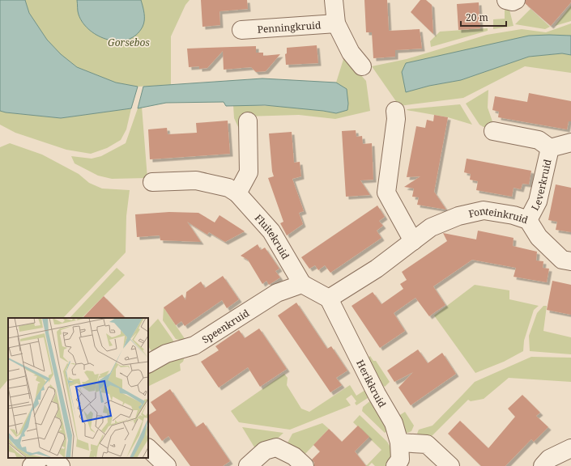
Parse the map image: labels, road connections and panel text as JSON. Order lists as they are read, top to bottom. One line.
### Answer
{"streets":{"street":["Penningkruid","Leverkruid","Fonteinkruid","Fluitekruid","Speenkruid","Herikkruid"]},"crossings":[["Leverkruid","Fonteinkruid"],["Fonteinkruid","Herikkruid"],["Fluitekruid","Speenkruid"]],"parks":["Gorsebos"],"scale_bar":"20 m"}
